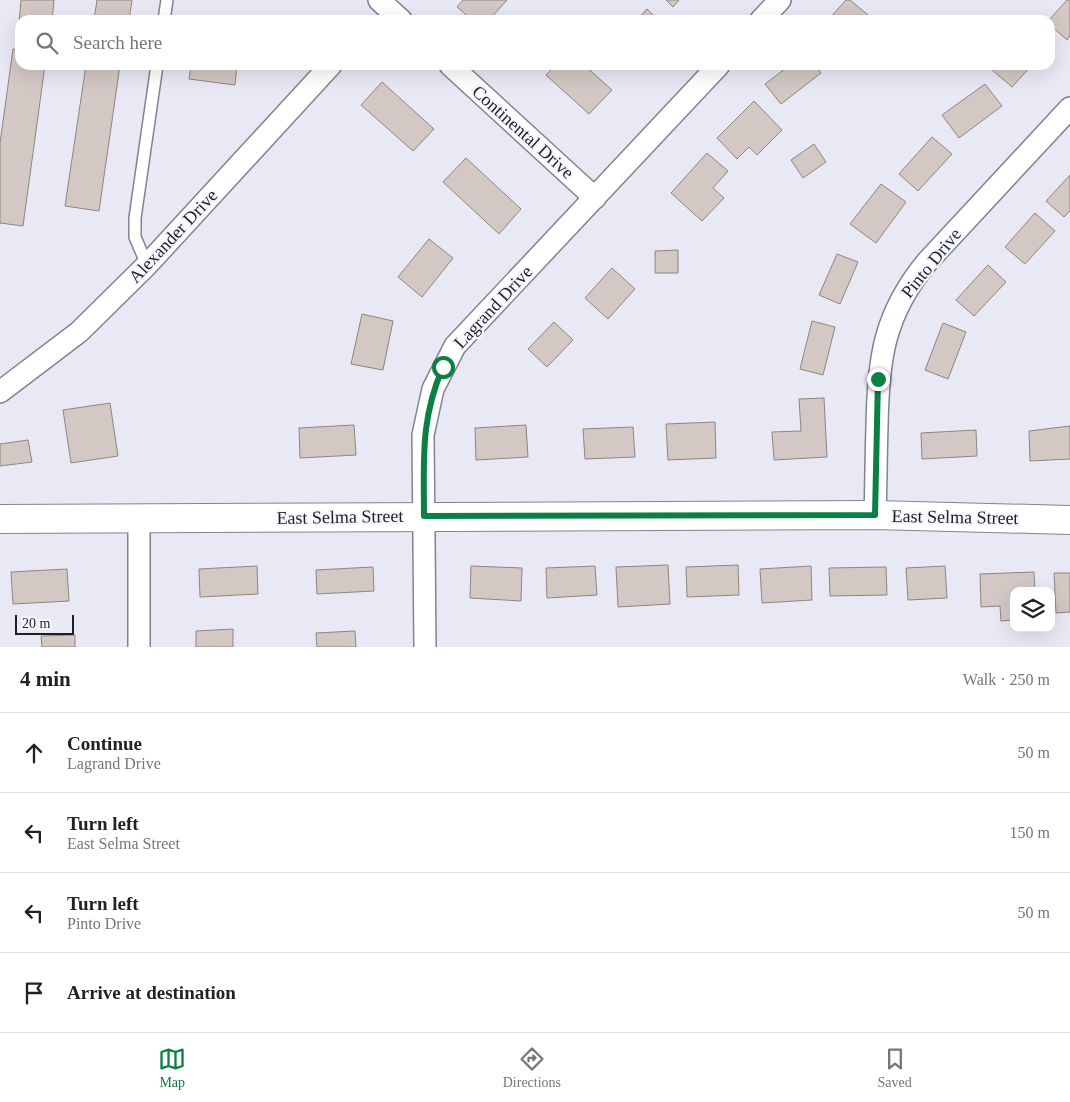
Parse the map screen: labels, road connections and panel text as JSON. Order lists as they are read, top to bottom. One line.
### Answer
{"streets":{"street":["Continental Drive","Alexander Drive","Pinto Drive","Lagrand Drive","East Selma Street"]},"crossings":[["Continental Drive","Lagrand Drive"],["Pinto Drive","East Selma Street"],["Lagrand Drive","East Selma Street"]],"scale_bar":"20 m","page":{"search":"Search here","scale":"20 m","heading":["4 min","Walk · 250 m"],"list":[["Continue","Lagrand Drive","50 m"],["Turn left","East Selma Street","150 m"],["Turn left","Pinto Drive","50 m"],"Arrive at destination"],"nav":["Map","Directions","Saved"]}}
